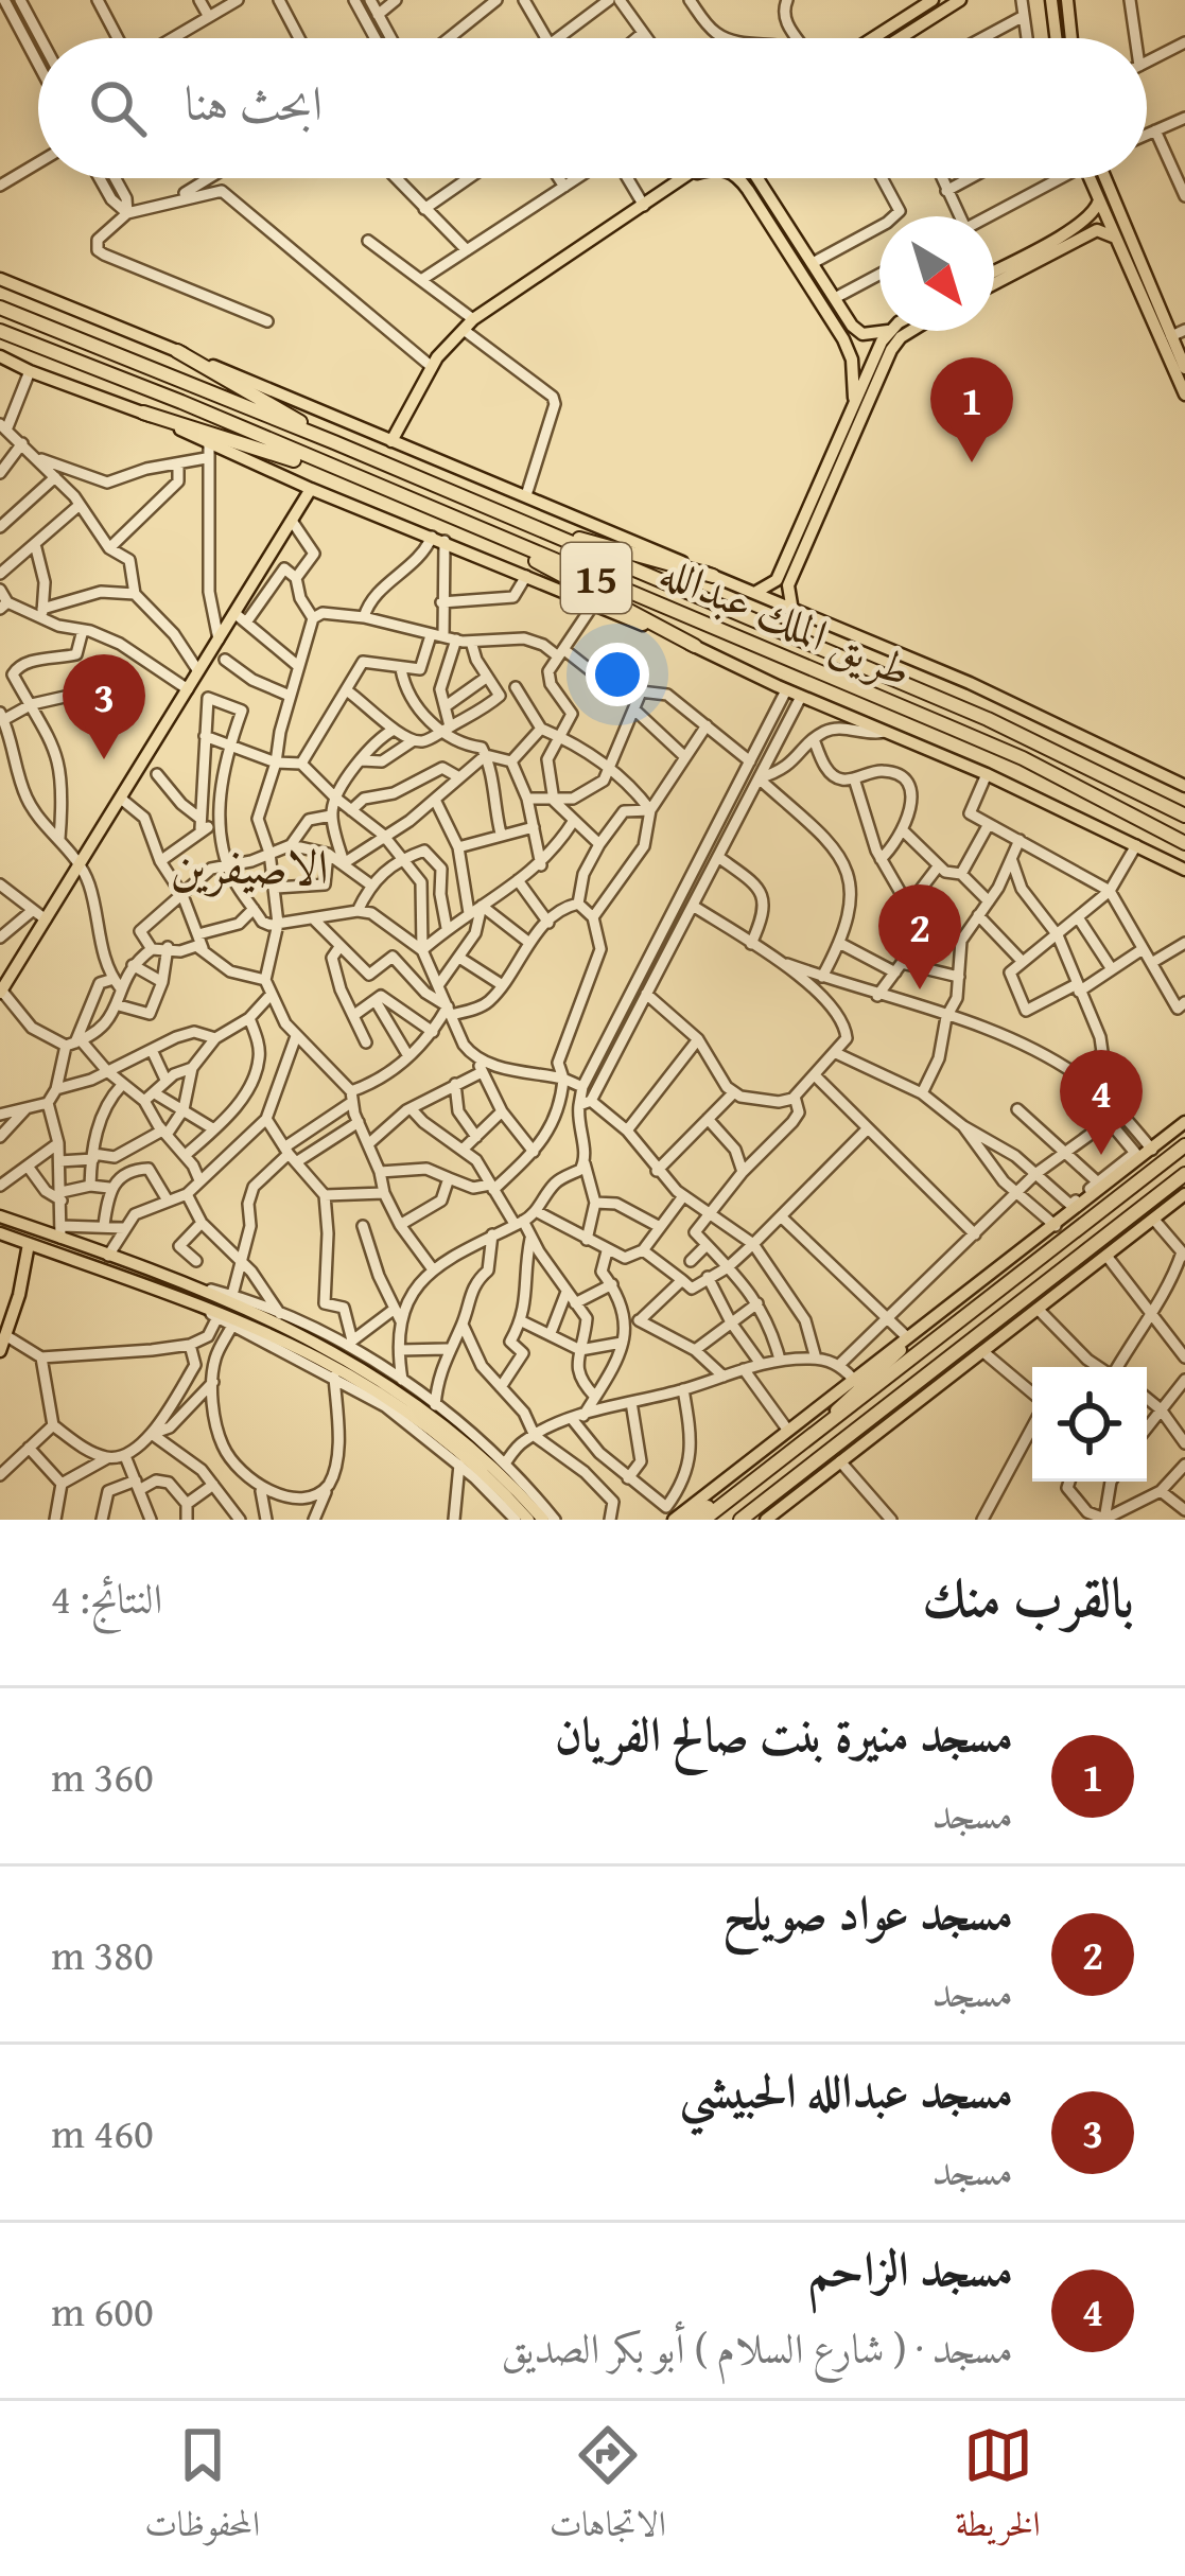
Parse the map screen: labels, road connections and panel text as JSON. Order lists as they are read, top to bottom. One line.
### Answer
{"streets":{"highway":["15","طريق الملك عبدالله"]},"districts":["الاصيفرين"],"north":"bottom right","page":{"search":"ابحث هنا","pins":["1","3","2","4"],"heading":["بالقرب منك","النتائج: 4"],"list":[{"mark":"1","name":"مسجد منيرة بنت صالح الفريان","note":"مسجد","value":"360 m"},{"mark":"2","name":"مسجد عواد صويلح","note":"مسجد","value":"380 m"},{"mark":"3","name":"مسجد عبدالله الحبيشي","note":"مسجد","value":"460 m"},{"mark":"4","name":"مسجد الزاحم","note":"مسجد · ( شارع السلام ) أبو بكر الصديق","value":"600 m"}],"nav":["الخريطة","الاتجاهات","المحفوظات"]}}
